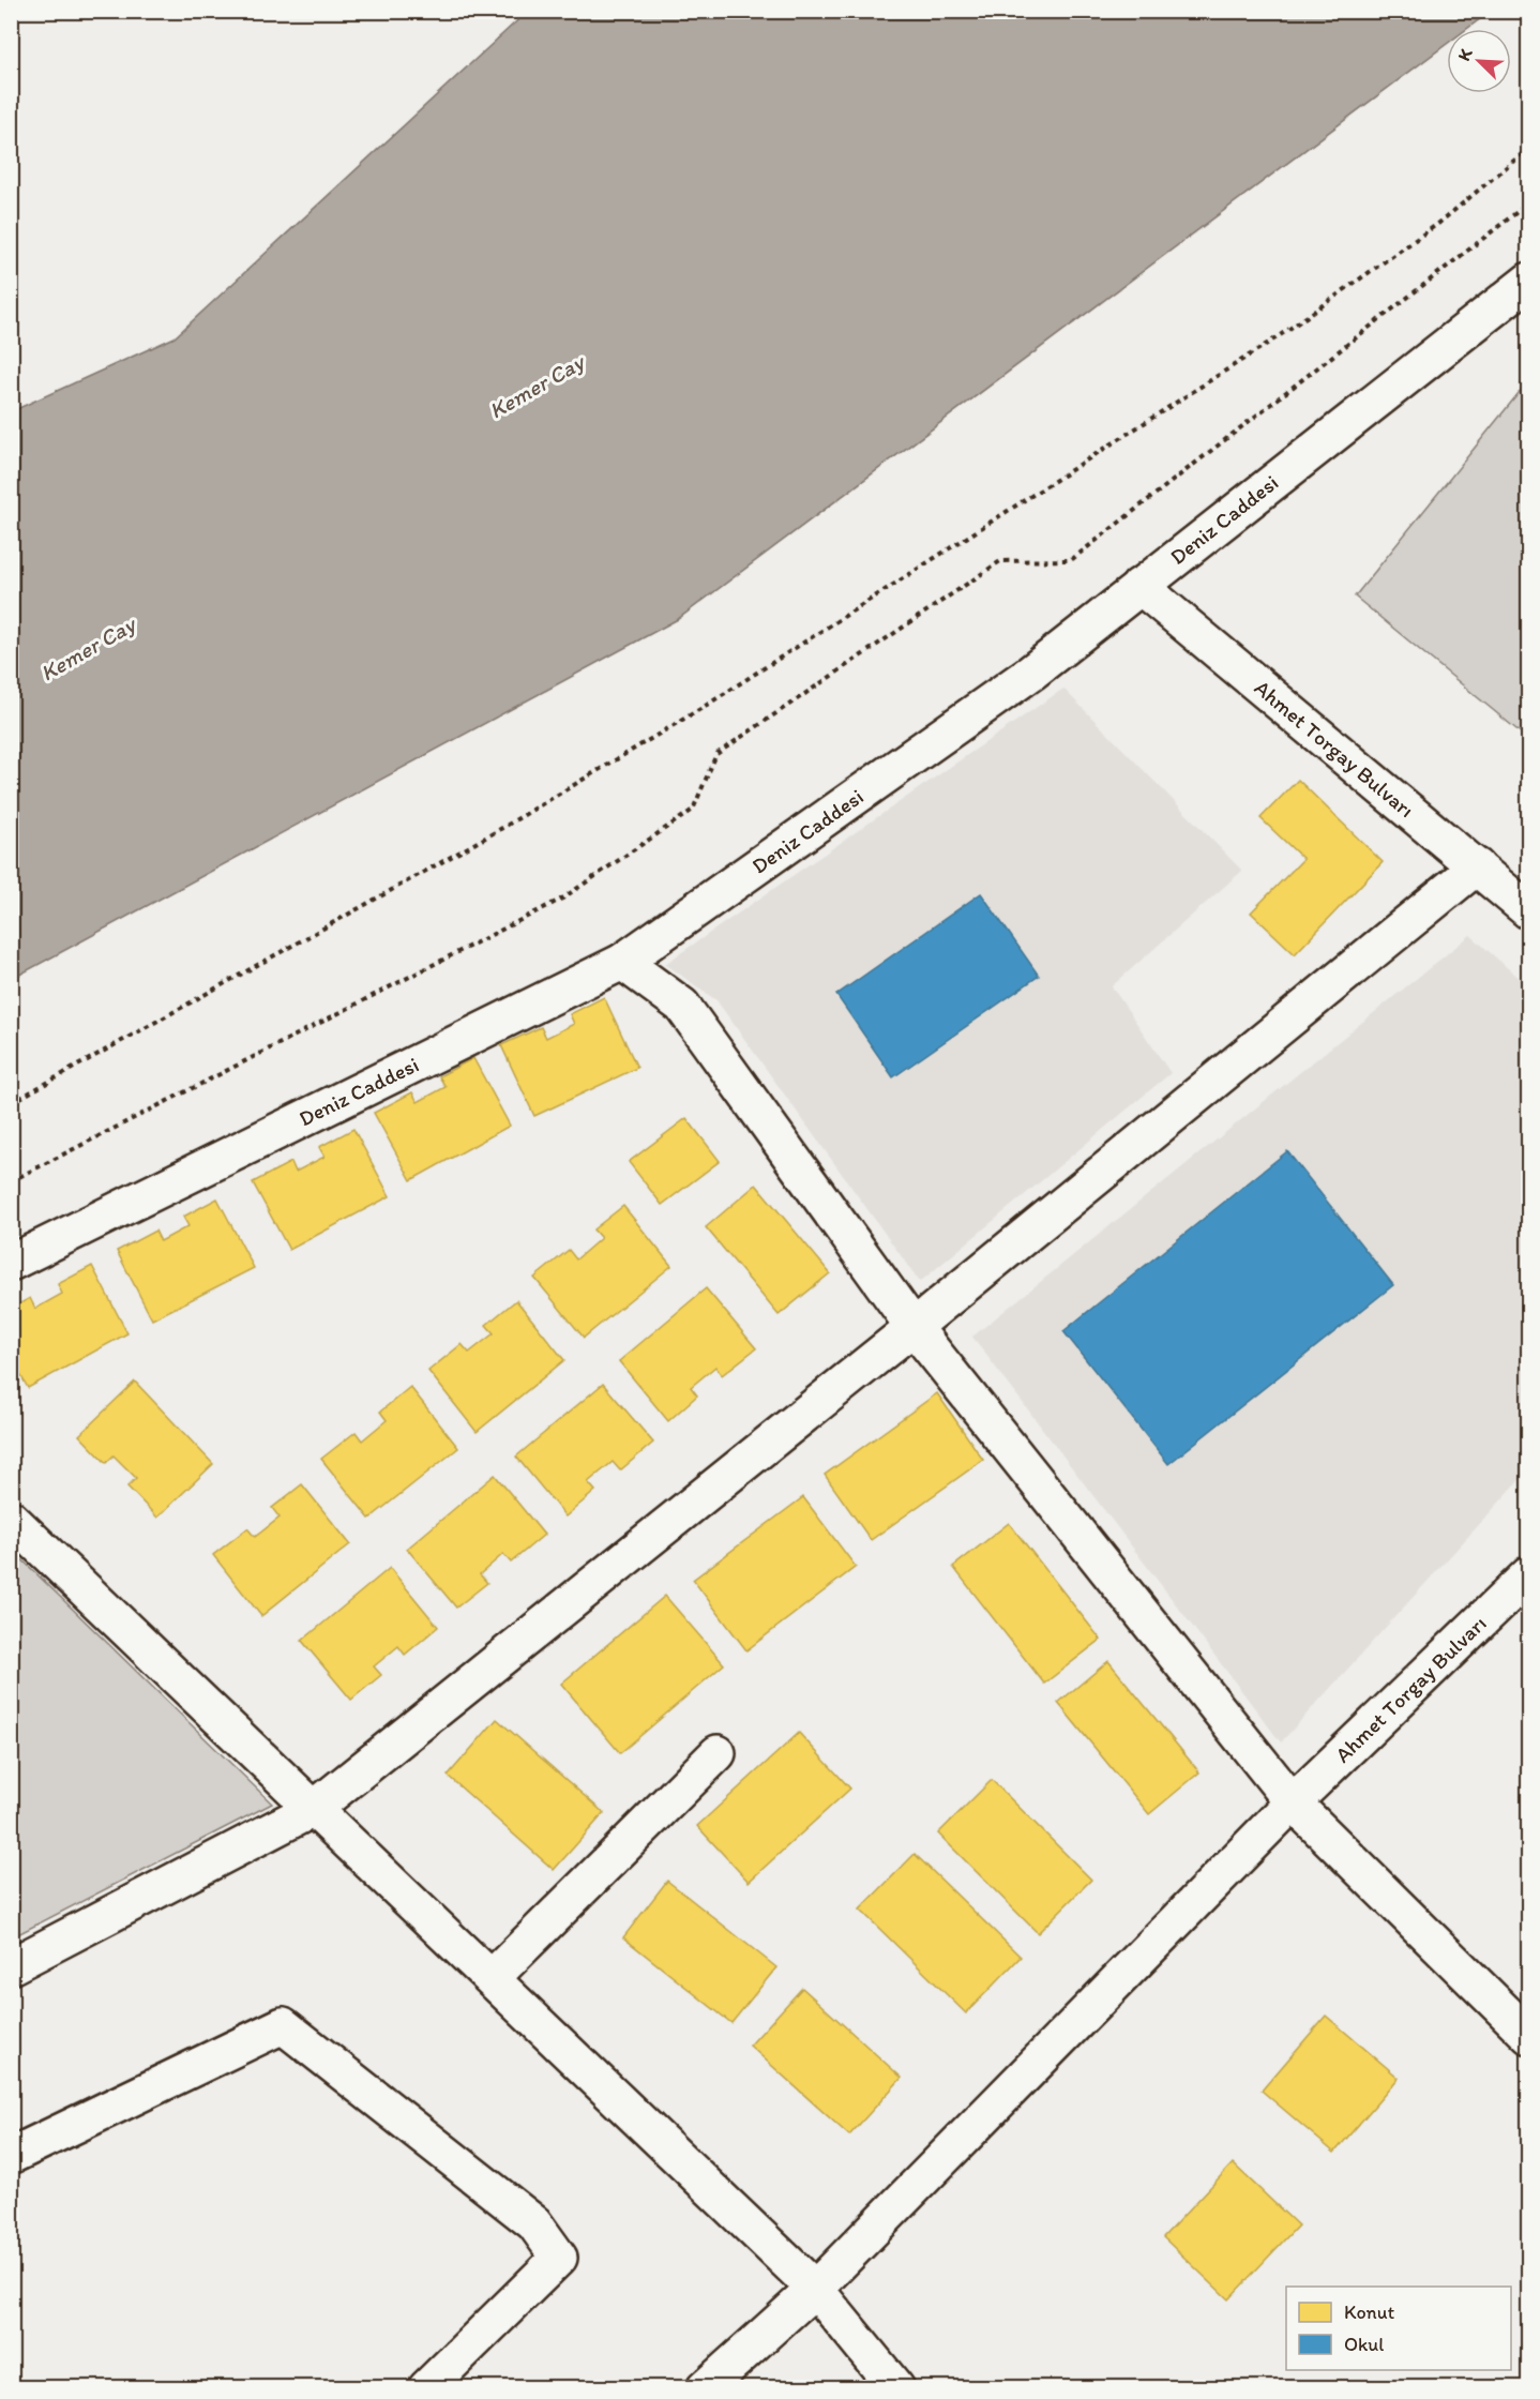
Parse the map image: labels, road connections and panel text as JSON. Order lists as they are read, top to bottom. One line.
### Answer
{"streets":{"street":["Deniz Caddesi","Ahmet Torgay Bulvarı"]},"crossings":[["Deniz Caddesi","Ahmet Torgay Bulvarı"]],"water":["Kemer Cay"],"legend":["Konut","Okul"],"north":"top left"}
